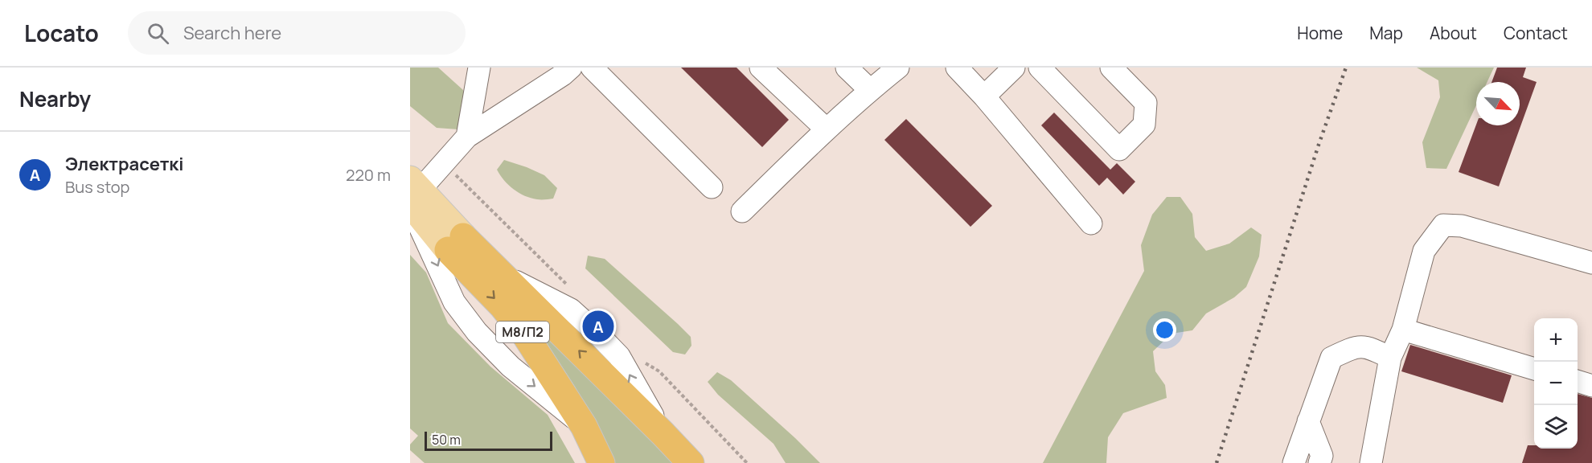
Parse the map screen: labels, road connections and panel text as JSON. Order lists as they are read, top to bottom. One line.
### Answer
{"streets":{"highway":["М8/П2"]},"scale_bar":"50 m","north":"bottom right","page":{"header":"Locato","search":"Search here","nav":["Home","Map","About","Contact"],"heading":"Nearby","list":[{"mark":"A","name":"Электрасеткі","note":"Bus stop","value":"220 m"}],"pins":"A","map_buttons":["+","−"],"scale":"50 m"}}
